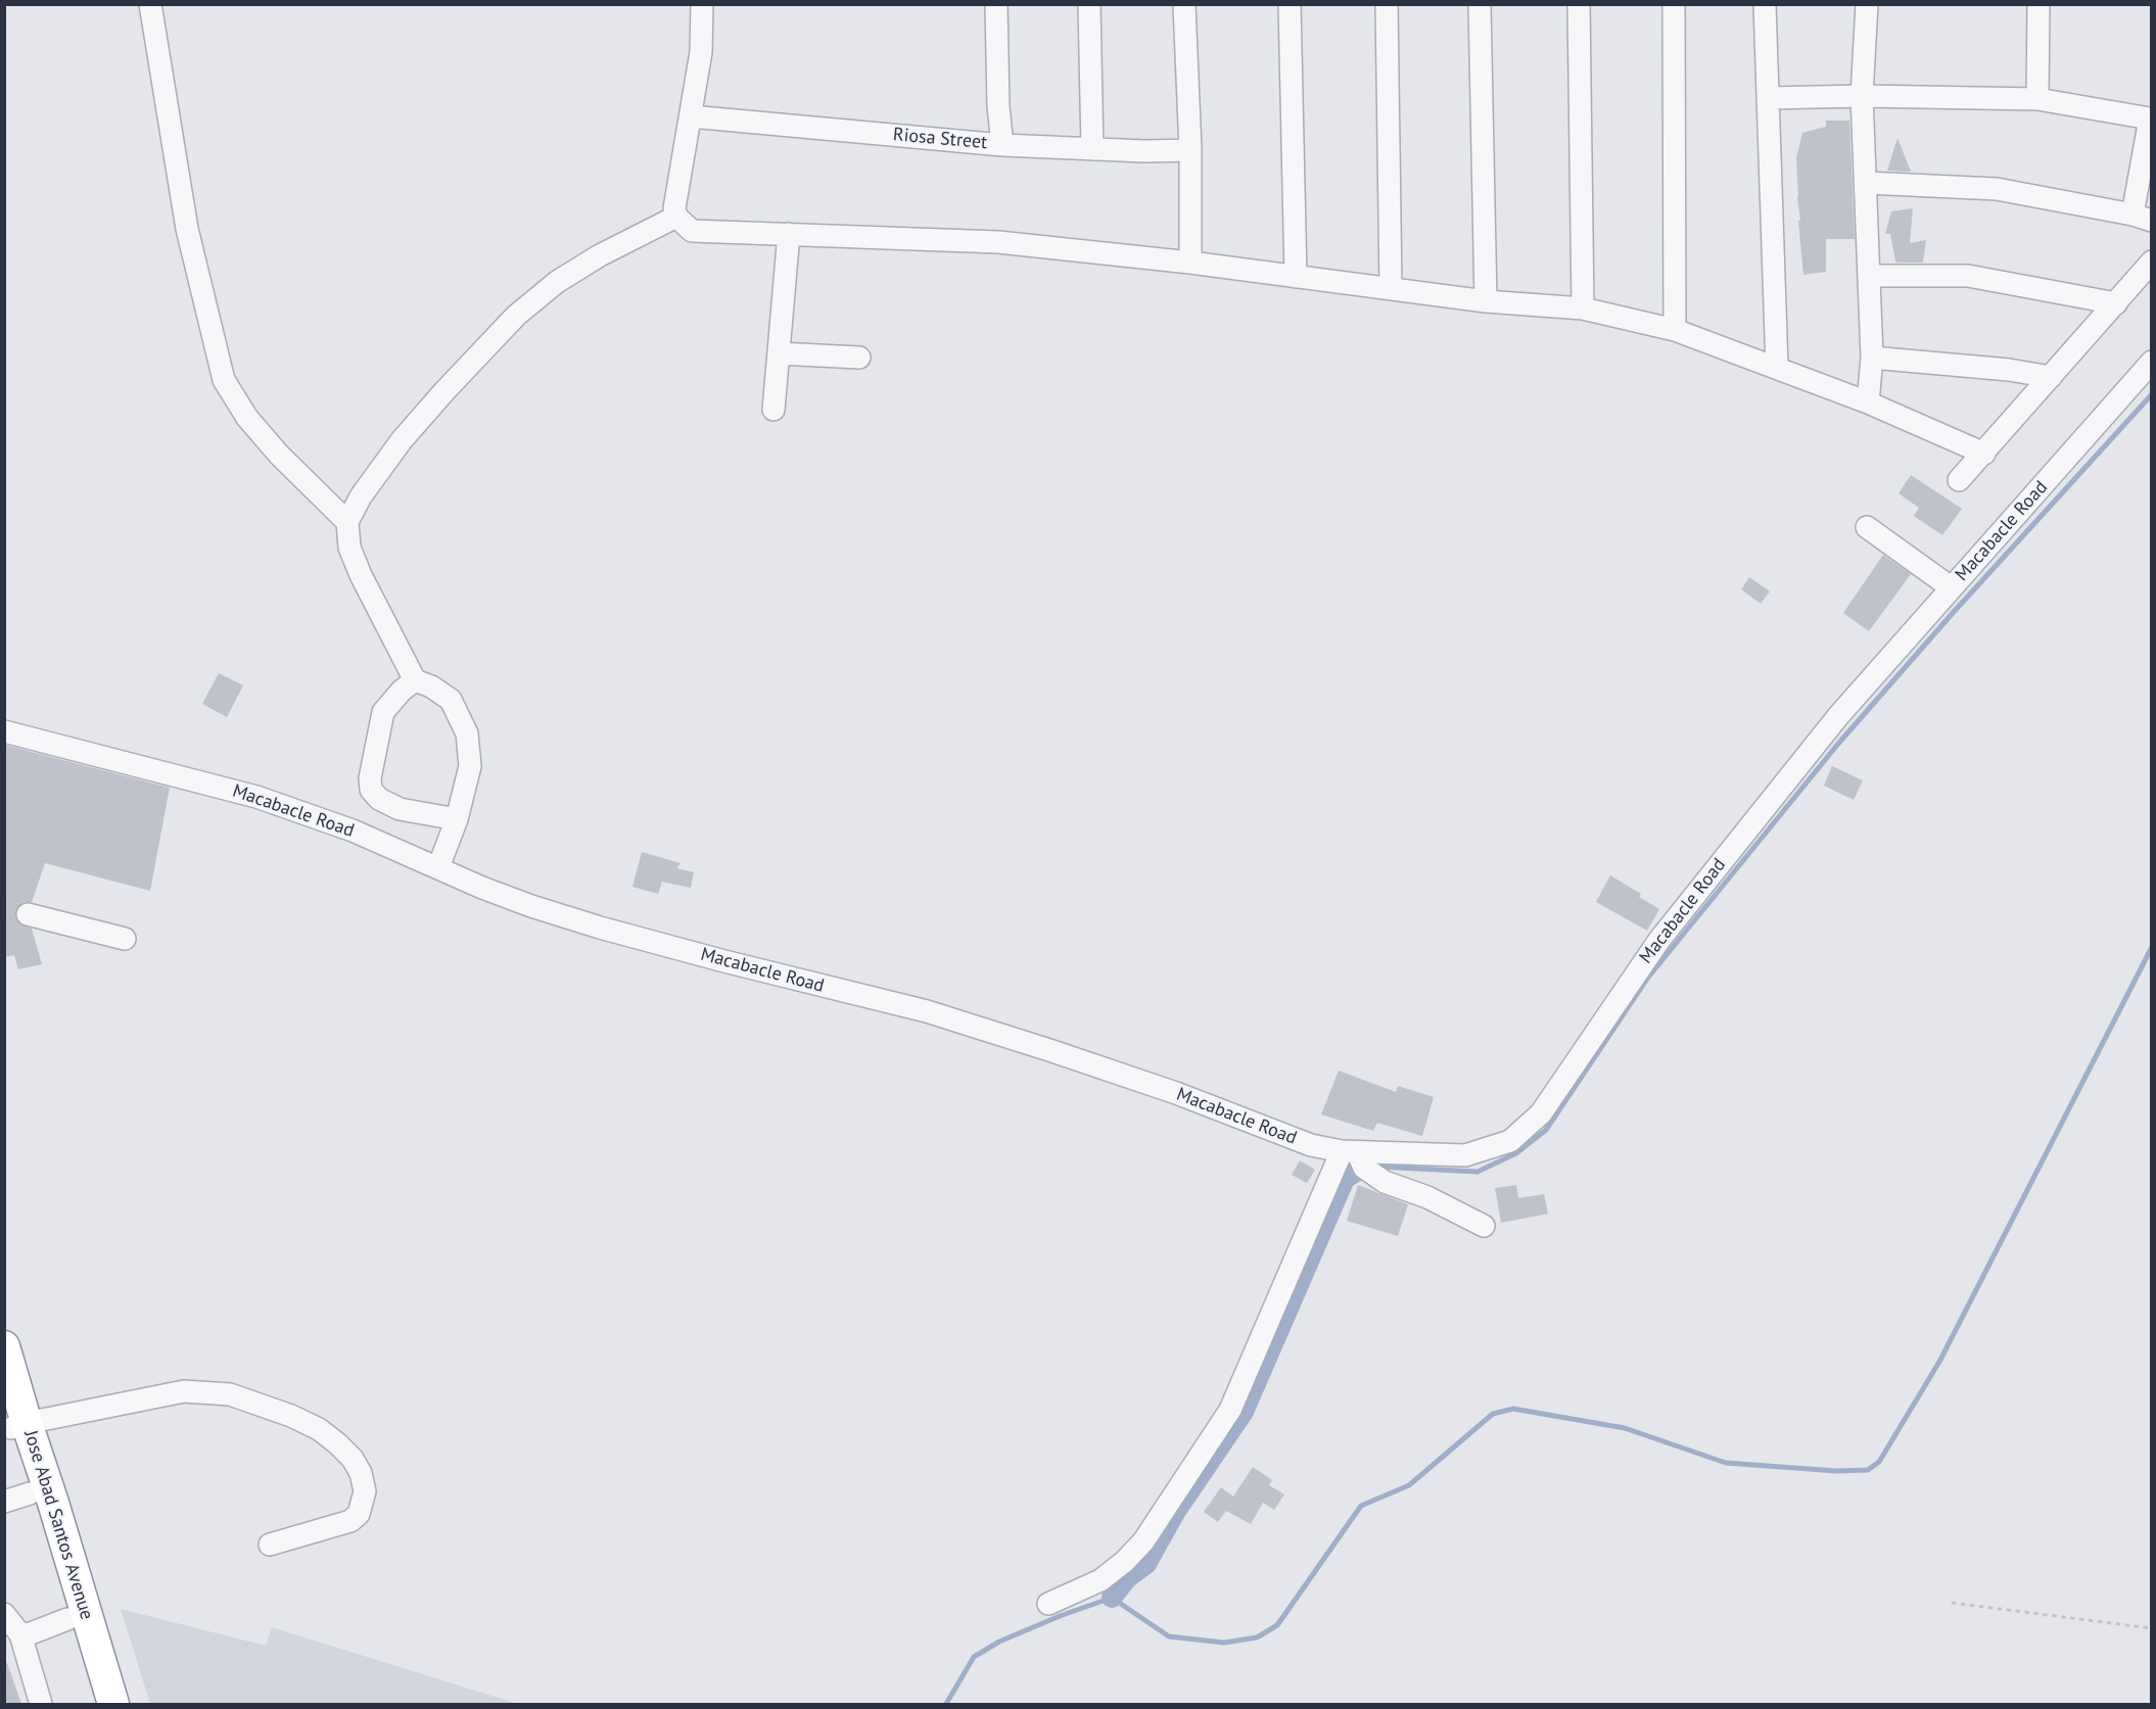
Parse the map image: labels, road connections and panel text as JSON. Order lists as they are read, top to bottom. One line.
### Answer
{"streets":{"highway":["Jose Abad Santos Avenue"],"street":["Riosa Street","Macabacle Road"]}}
